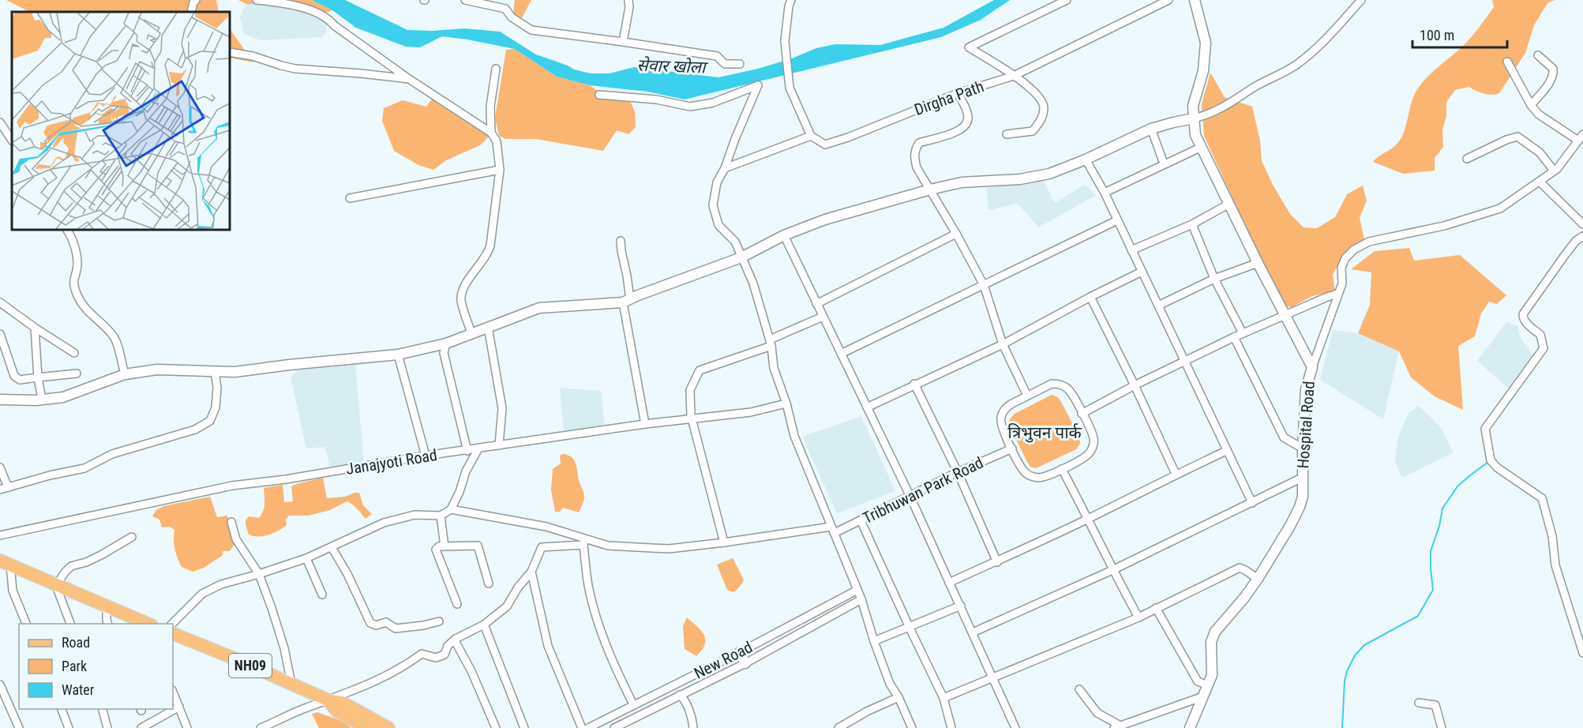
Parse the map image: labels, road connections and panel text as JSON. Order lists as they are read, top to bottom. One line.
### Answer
{"streets":{"main road":["NH09"],"street":["Dirgha Path","Hospital Road","Janajyoti Road","Tribhuwan Park Road","New Road"]},"districts":["त्रिभुवन पार्क"],"water":["सेवार खोला"],"legend":["Road","Park","Water"],"scale_bar":"100 m"}
